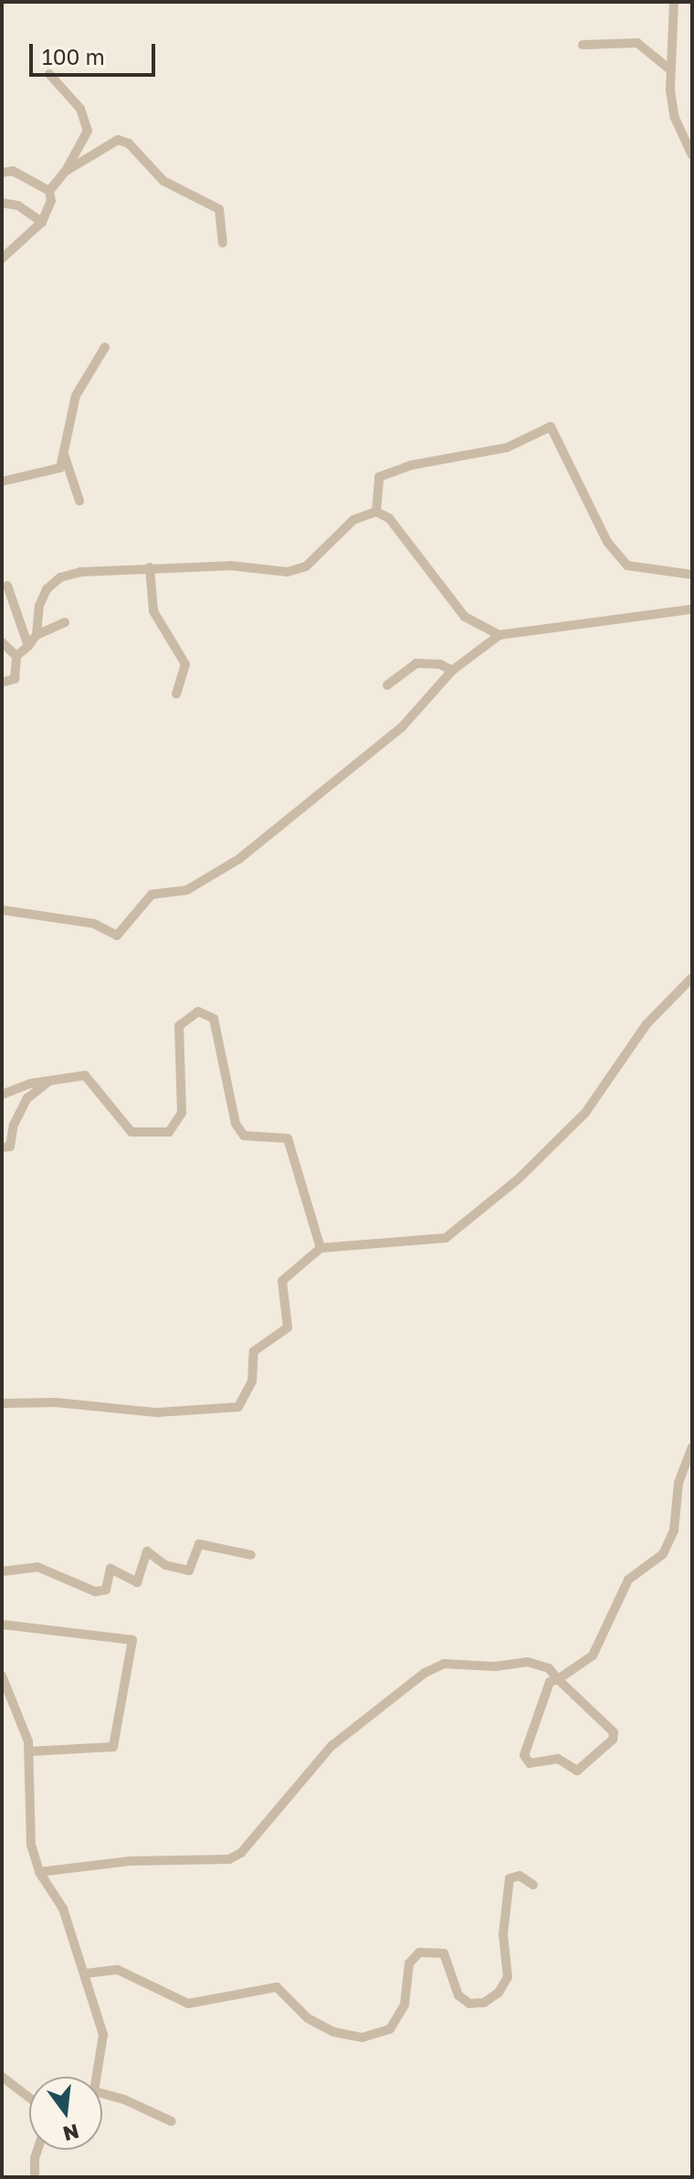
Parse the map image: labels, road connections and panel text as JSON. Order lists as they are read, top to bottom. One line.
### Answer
{"scale_bar":"100 m","north":"bottom"}
